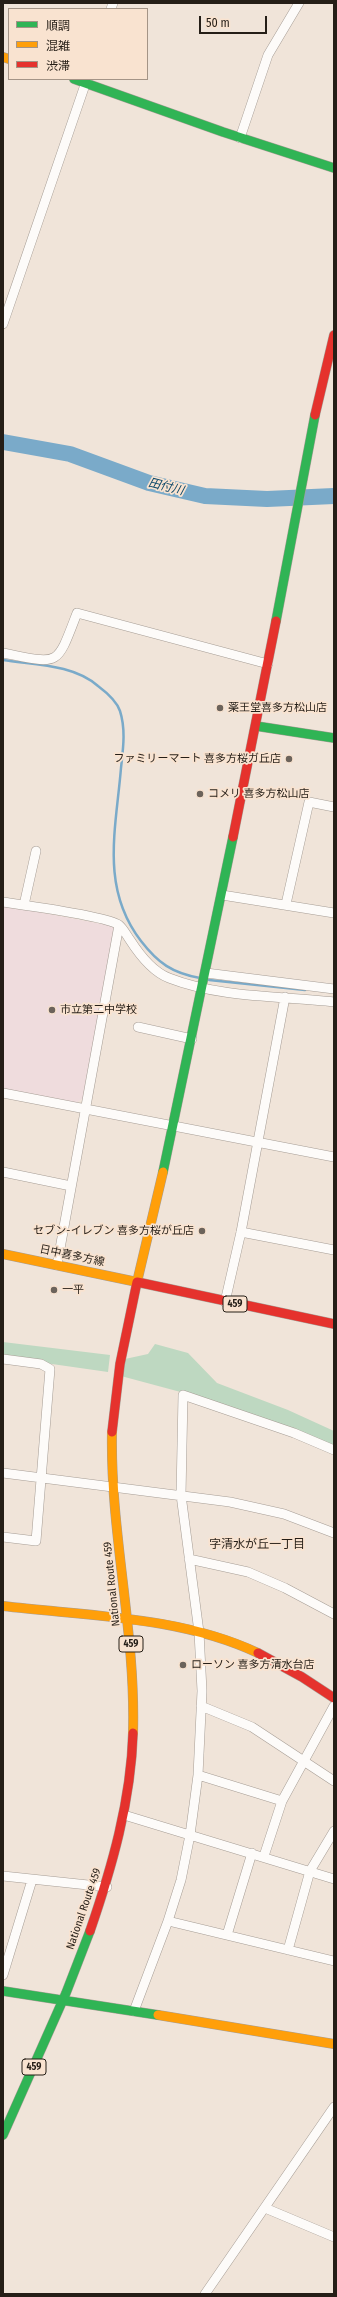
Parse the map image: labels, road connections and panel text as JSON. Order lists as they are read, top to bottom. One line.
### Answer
{"streets":{"main road":["日中喜多方線","459","National Route 459"]},"crossings":[["日中喜多方線","459"],["日中喜多方線","National Route 459"],["459","National Route 459"]],"districts":["字清水が丘一丁目"],"water":["田付川"],"places":["薬王堂喜多方松山店","ファミリーマート 喜多方桜ガ丘店","コメリ 喜多方松山店","市立第二中学校","セブン-イレブン 喜多方桜が丘店","一平","ローソン 喜多方清水台店"],"legend":["順調","混雑","渋滞"],"scale_bar":"50 m"}
